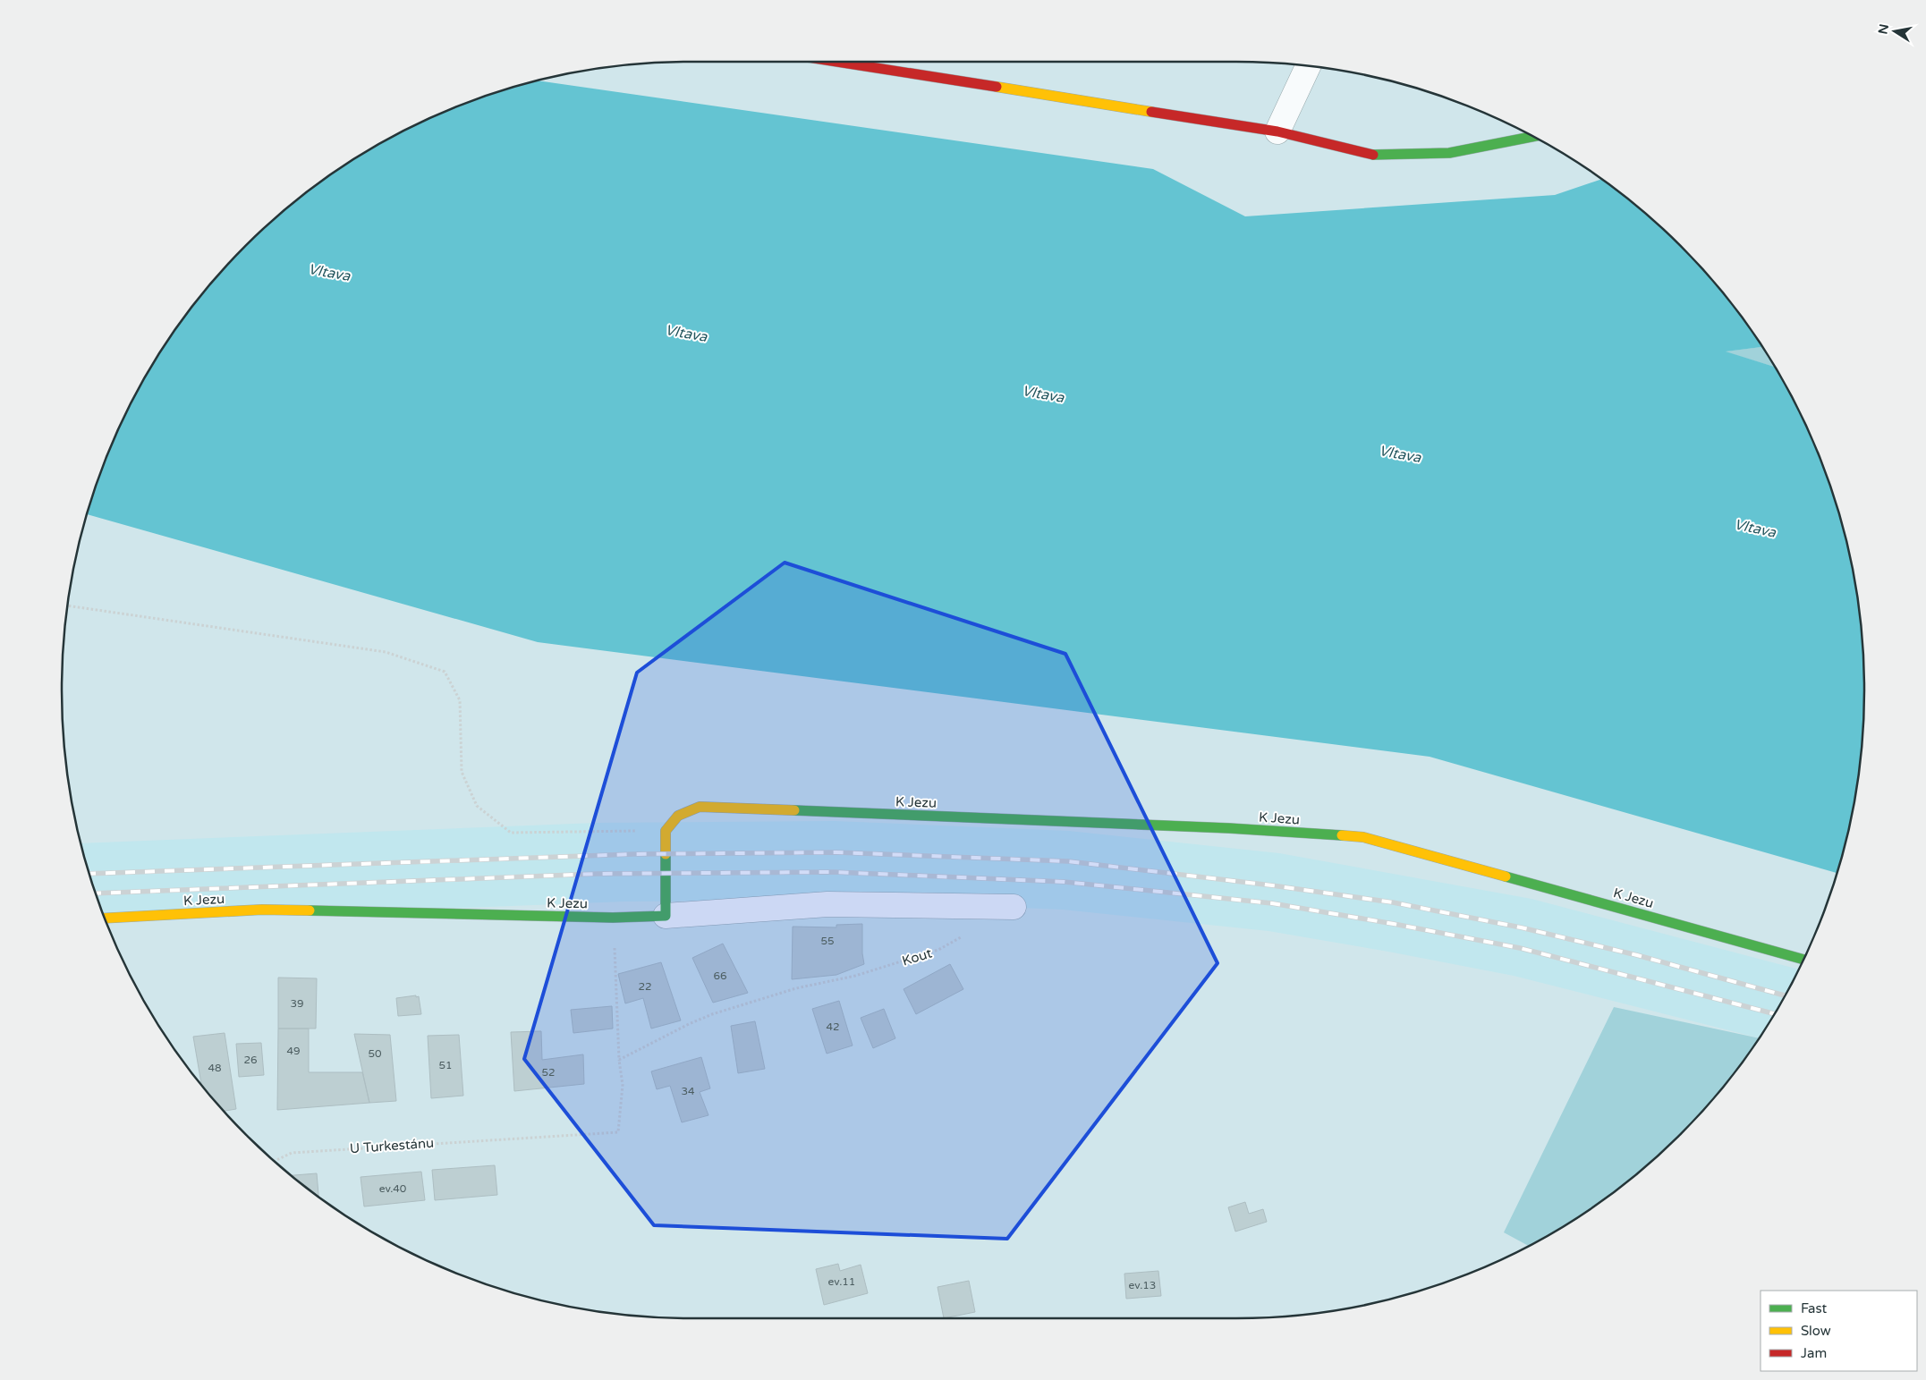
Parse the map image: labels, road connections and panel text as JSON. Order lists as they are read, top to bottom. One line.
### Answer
{"streets":{"street":["K Jezu"],"path":["Kout","U Turkestánu"]},"crossings":[["Kout","U Turkestánu"]],"water":["Vltava"],"house_numbers":["55","66","22","39","42","49","50","26","51","48","52","34","ev.40","ev.11","ev.13"],"legend":["Fast","Slow","Jam"],"north":"left"}
